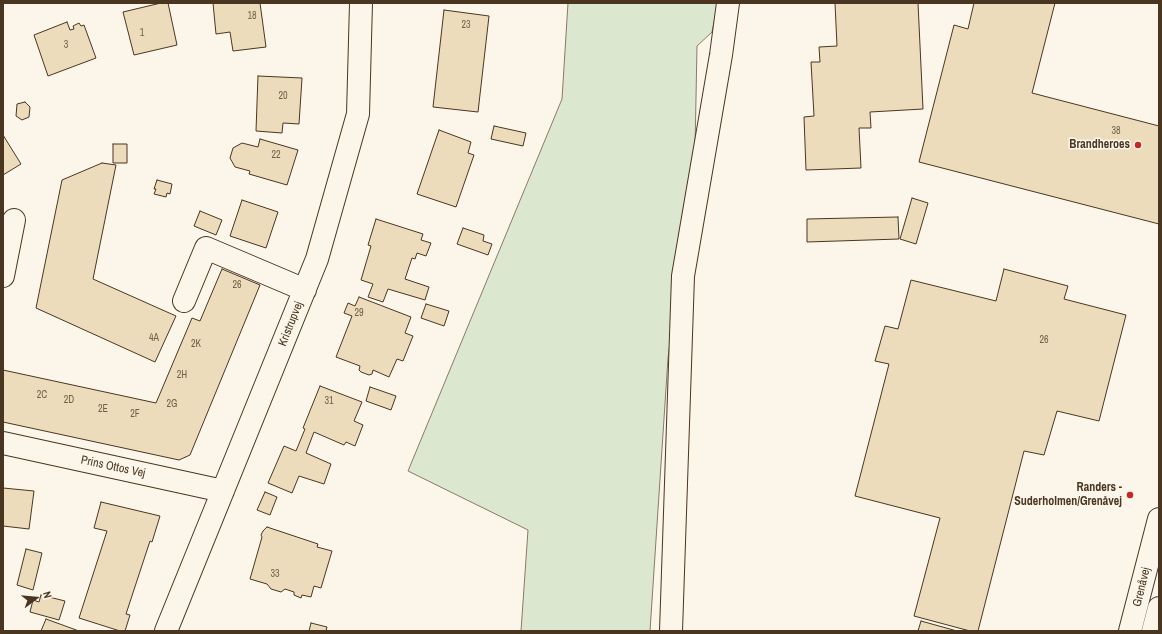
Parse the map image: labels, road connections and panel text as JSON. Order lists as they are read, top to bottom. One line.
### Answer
{"streets":{"street":["Kristrupvej","Prins Ottos Vej","Grenåvej"]},"crossings":[["Kristrupvej","Prins Ottos Vej"]],"places":["Brandheroes","Randers - Suderholmen/Grenåvej"],"house_numbers":["18","23","1","3","20","38","22","26","29","4A","26","2K","2H","2C","2D","31","2G","2E","2F","33"],"north":"right"}
